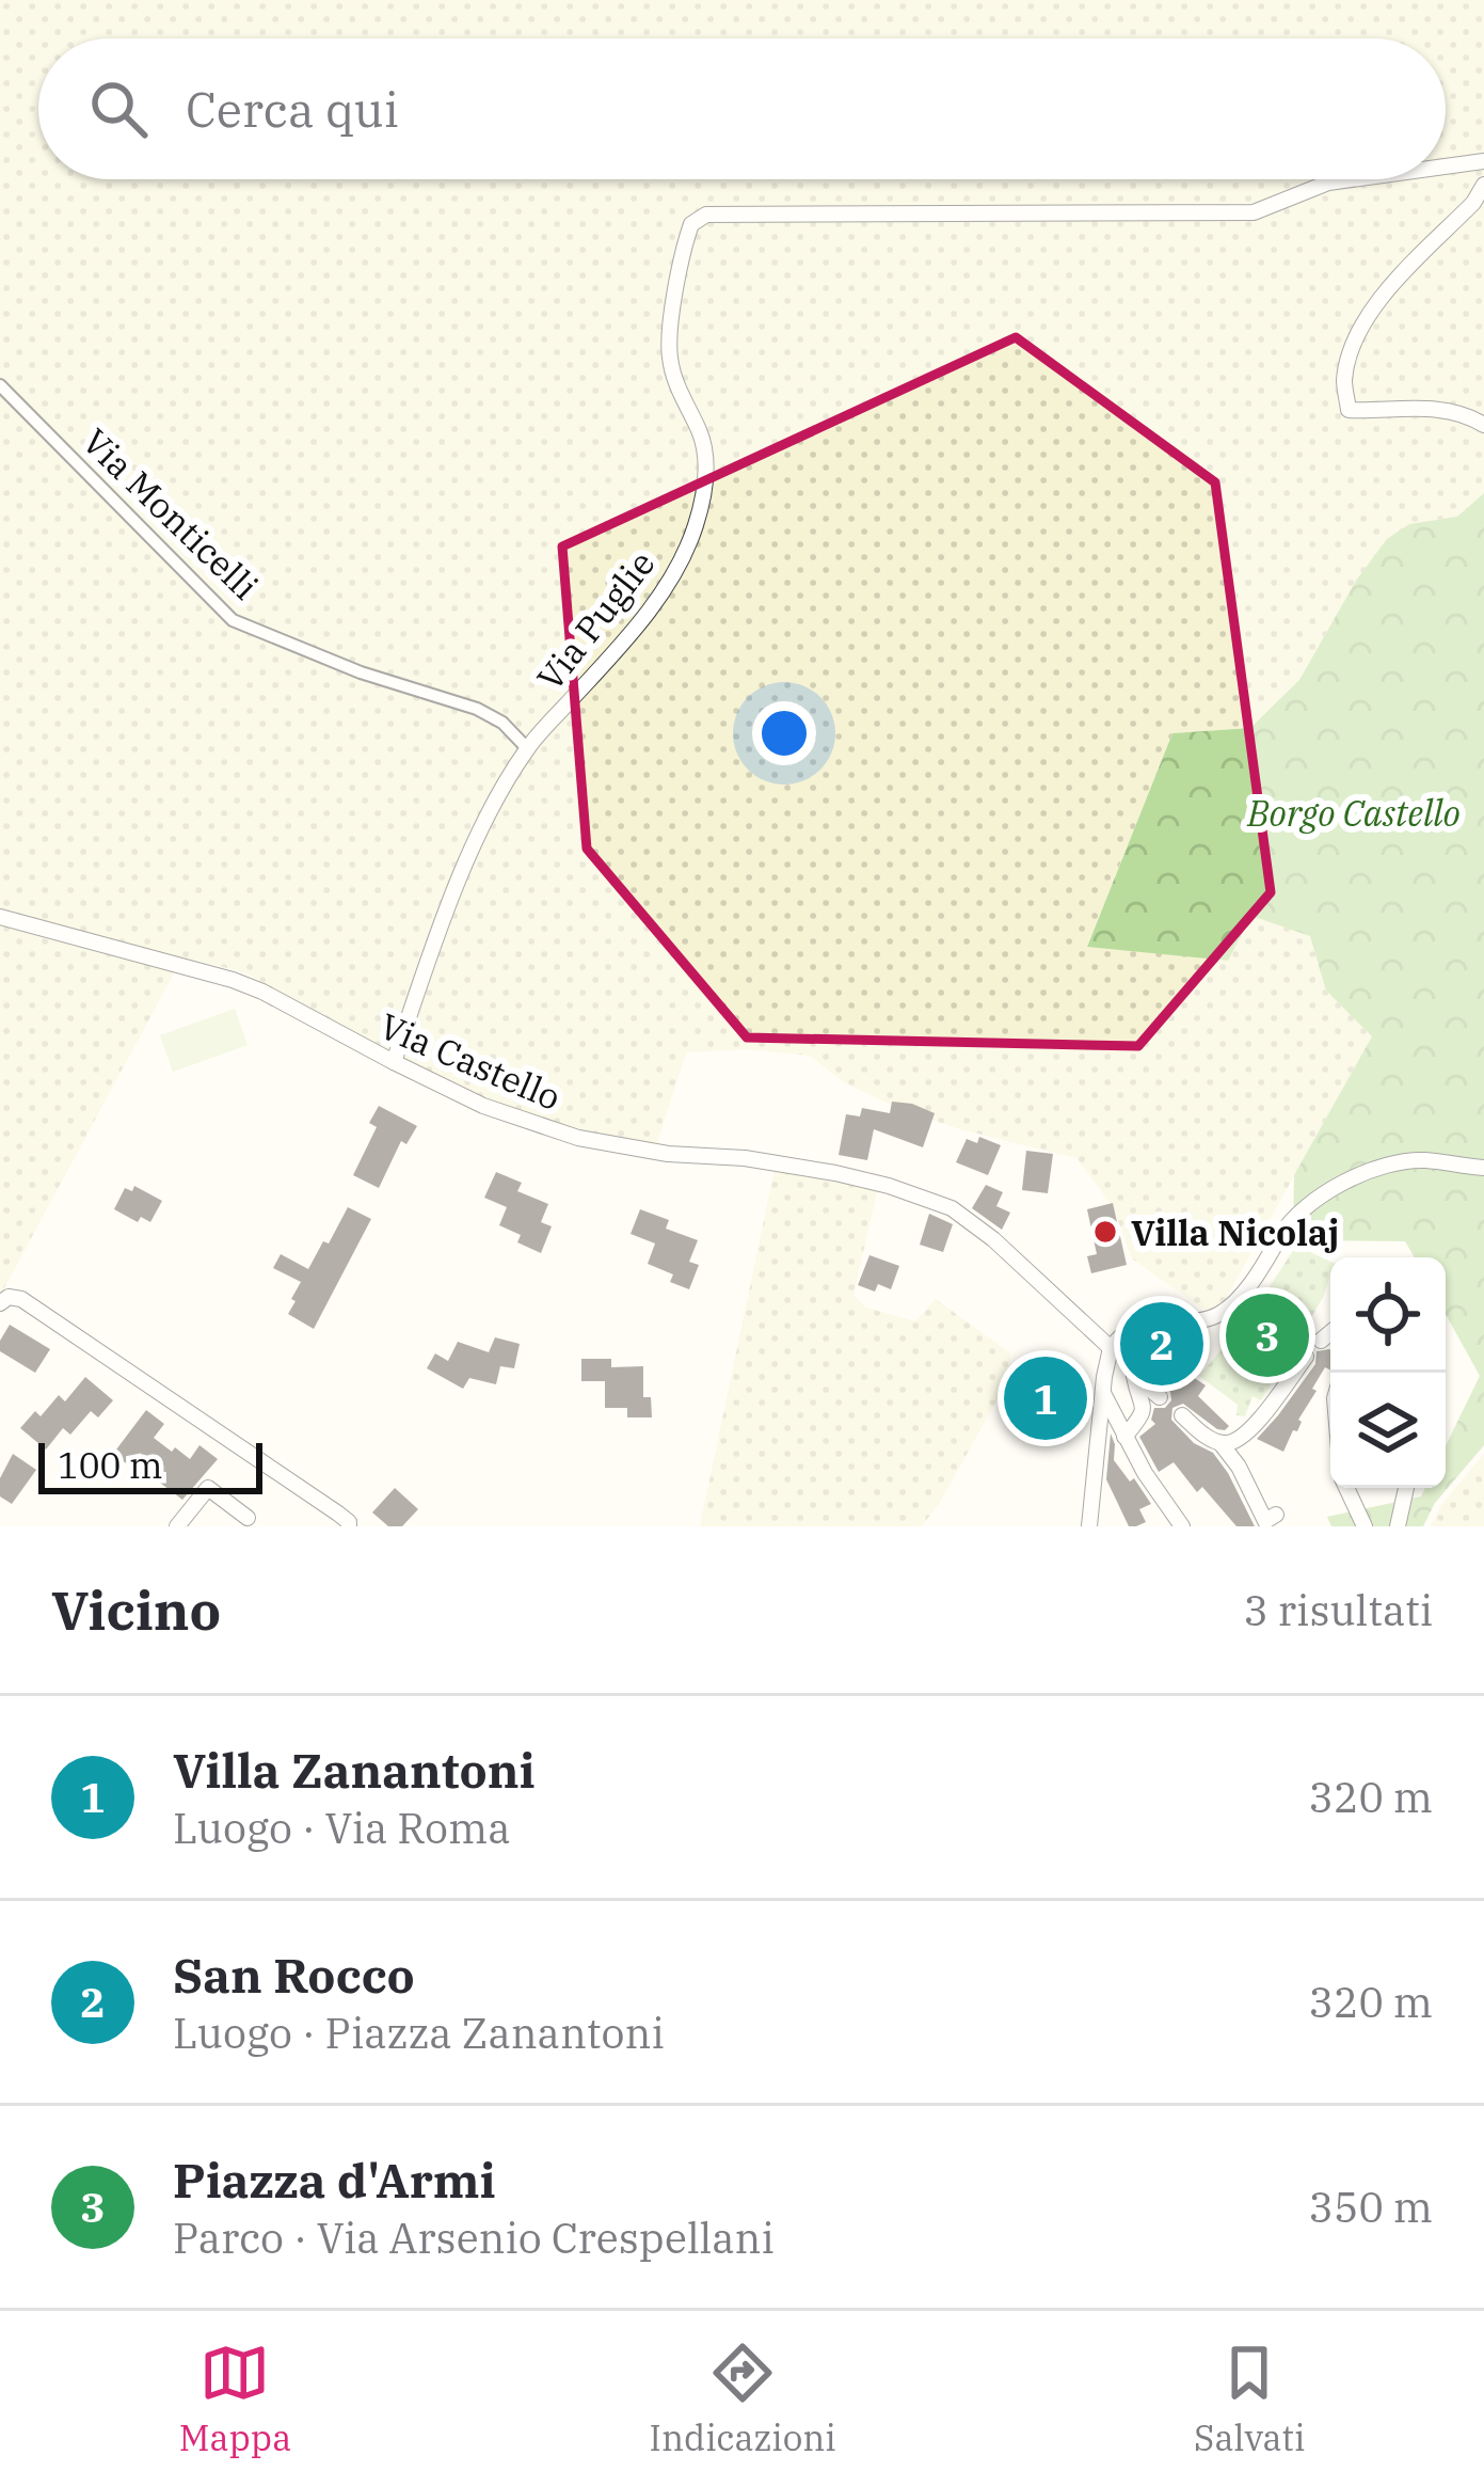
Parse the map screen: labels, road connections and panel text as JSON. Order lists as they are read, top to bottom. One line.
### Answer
{"streets":{"street":["Via Monticelli","Via Puglie","Via Castello"]},"crossings":[["Via Monticelli","Via Puglie"],["Via Puglie","Via Castello"]],"parks":["Borgo Castello"],"places":["Villa Nicolaj"],"scale_bar":"100 m","page":{"search":"Cerca qui","pins":["3","2","1"],"scale":"100 m","heading":["Vicino","3 risultati"],"list":[{"mark":"1","name":"Villa Zanantoni","note":"Luogo · Via Roma","value":"320 m"},{"mark":"2","name":"San Rocco","note":"Luogo · Piazza Zanantoni","value":"320 m"},{"mark":"3","name":"Piazza d'Armi","note":"Parco · Via Arsenio Crespellani","value":"350 m"}],"nav":["Mappa","Indicazioni","Salvati"]}}
